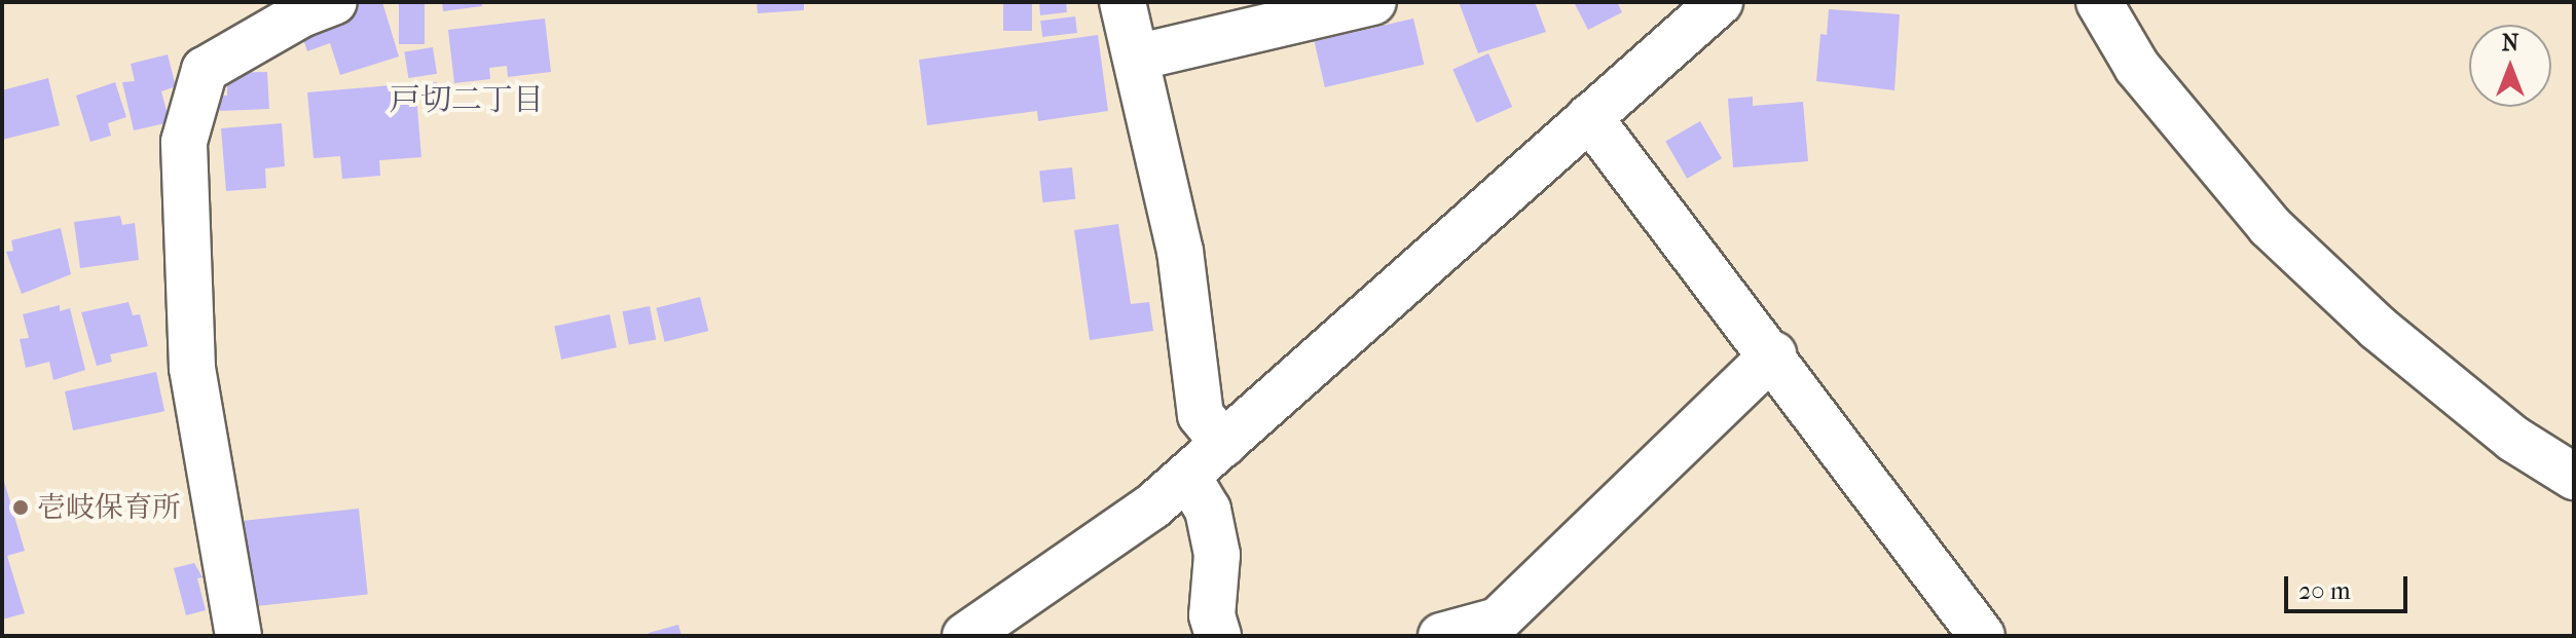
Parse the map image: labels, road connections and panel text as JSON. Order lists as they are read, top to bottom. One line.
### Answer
{"districts":["戸切二丁目"],"places":["壱岐保育所"],"scale_bar":"20 m","north":"top"}
